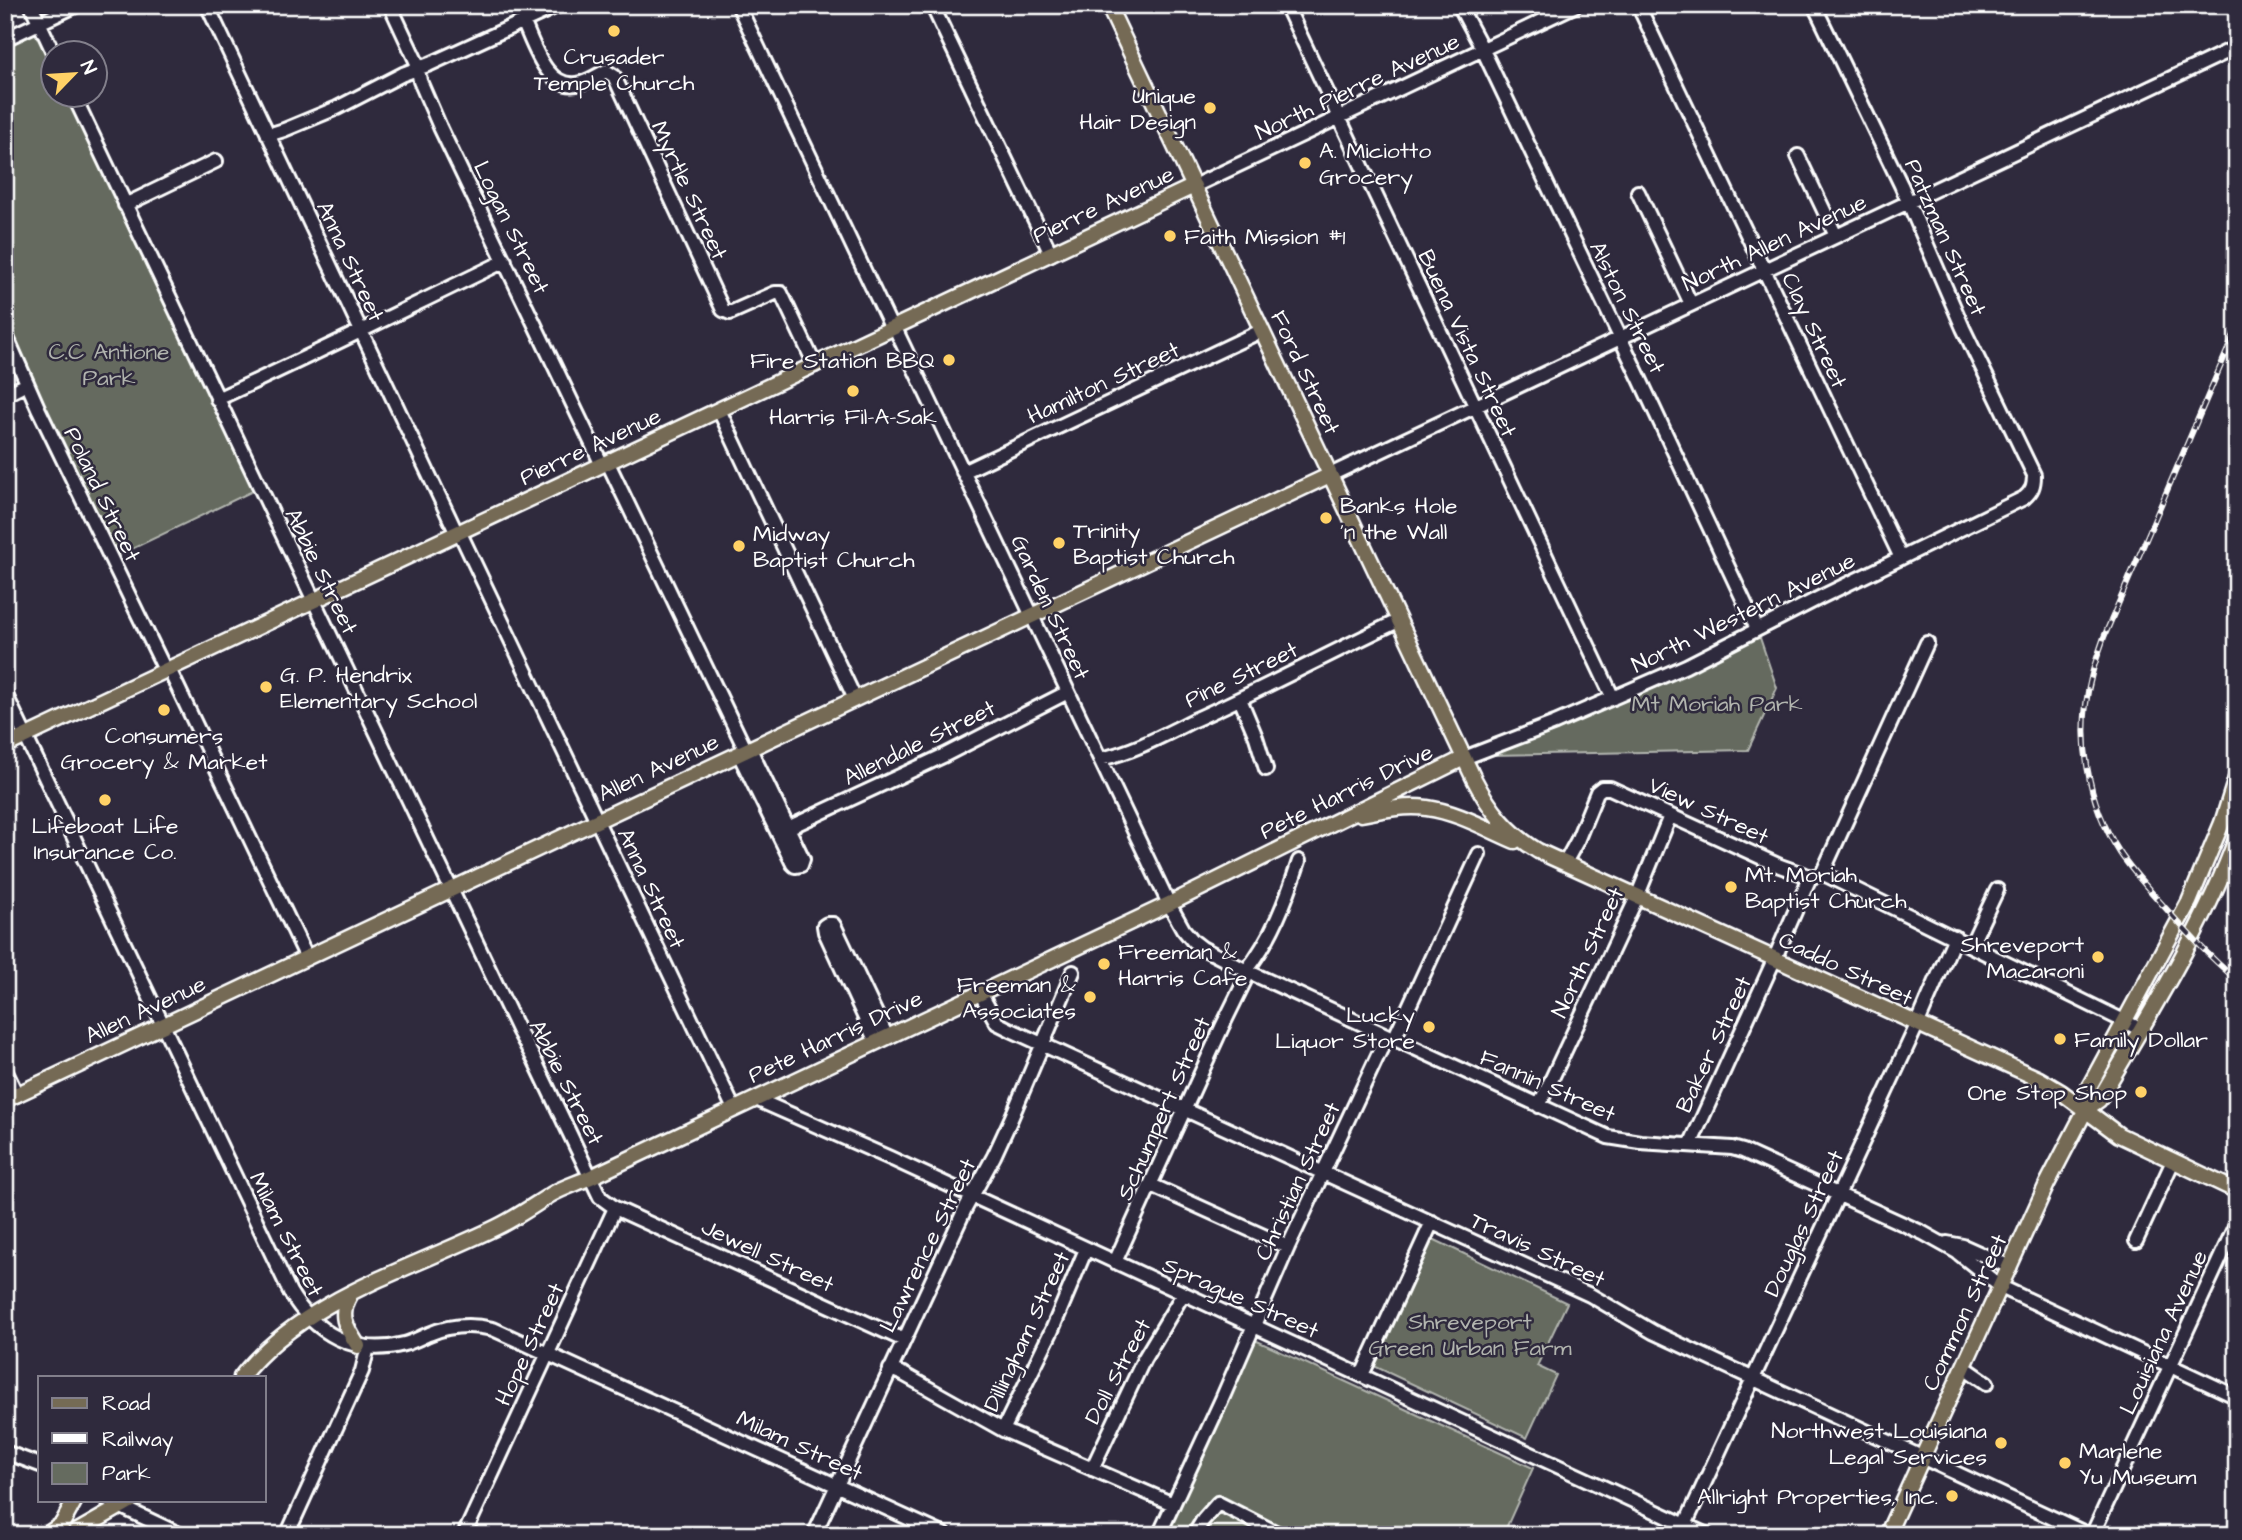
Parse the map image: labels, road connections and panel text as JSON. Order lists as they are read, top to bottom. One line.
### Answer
{"streets":{"main road":["Pierre Avenue","Ford Street","Allen Avenue","Pete Harris Drive","Caddo Street","Common Street"],"street":["North Pierre Avenue","Myrtle Street","Logan Street","Patzman Street","North Allen Avenue","Anna Street","Alston Street","Clay Street","Buena Vista Street","Hamilton Street","Poland Street","Abbie Street","Garden Street","North Western Avenue","Pine Street","Allendale Street","View Street","North Street","Baker Street","Fannin Street","Schumpert Street","Christian Street","Douglas Street","Milam Street","Lawrence Street","Travis Street","Jewell Street","Sprague Street","Dillingham Street","Louisiana Avenue","Hope Street","Doll Street"]},"crossings":[["North Pierre Avenue","Pierre Avenue"],["North Pierre Avenue","Alston Street"],["North Pierre Avenue","Buena Vista Street"],["North Pierre Avenue","Ford Street"],["Myrtle Street","Pierre Avenue"],["Pierre Avenue","Logan Street"],["Pierre Avenue","Anna Street"],["Pierre Avenue","Ford Street"],["Pierre Avenue","Poland Street"],["Pierre Avenue","Abbie Street"],["Pierre Avenue","Garden Street"],["Pierre Avenue","Milam Street"],["Logan Street","Allendale Street"],["Logan Street","Allen Avenue"],["Patzman Street","North Allen Avenue"],["Patzman Street","North Western Avenue"],["North Allen Avenue","Alston Street"],["North Allen Avenue","Clay Street"],["North Allen Avenue","Buena Vista Street"],["North Allen Avenue","Ford Street"],["North Allen Avenue","Allen Avenue"],["Anna Street","Allen Avenue"],["Anna Street","Pete Harris Drive"],["Alston Street","North Western Avenue"],["Clay Street","North Western Avenue"],["Buena Vista Street","North Western Avenue"],["Ford Street","Hamilton Street"],["Ford Street","North Western Avenue"],["Ford Street","Pine Street"],["Ford Street","Allen Avenue"],["Ford Street","Pete Harris Drive"],["Ford Street","Caddo Street"],["Hamilton Street","Garden Street"],["Poland Street","Allen Avenue"],["Abbie Street","Allen Avenue"],["Abbie Street","Pete Harris Drive"],["Garden Street","Pine Street"],["Garden Street","Allendale Street"],["Garden Street","Allen Avenue"],["Garden Street","Pete Harris Drive"],["Garden Street","Fannin Street"],["North Western Avenue","Pete Harris Drive"],["North Western Avenue","Caddo Street"],["Allen Avenue","Milam Street"],["Pete Harris Drive","Caddo Street"],["Pete Harris Drive","Fannin Street"],["Pete Harris Drive","Milam Street"],["Pete Harris Drive","Travis Street"],["Pete Harris Drive","Sprague Street"],["View Street","North Street"],["View Street","Caddo Street"],["View Street","Baker Street"],["View Street","Douglas Street"],["View Street","Common Street"],["North Street","Caddo Street"],["North Street","Fannin Street"],["Caddo Street","Baker Street"],["Caddo Street","Douglas Street"],["Caddo Street","Common Street"],["Baker Street","Fannin Street"],["Fannin Street","Schumpert Street"],["Fannin Street","Christian Street"],["Fannin Street","Douglas Street"],["Fannin Street","Common Street"],["Fannin Street","Louisiana Avenue"],["Schumpert Street","Travis Street"],["Schumpert Street","Sprague Street"],["Christian Street","Travis Street"],["Christian Street","Sprague Street"],["Douglas Street","Travis Street"],["Douglas Street","Sprague Street"],["Milam Street","Lawrence Street"],["Milam Street","Hope Street"],["Lawrence Street","Travis Street"],["Lawrence Street","Jewell Street"],["Lawrence Street","Sprague Street"],["Travis Street","Common Street"],["Travis Street","Louisiana Avenue"],["Jewell Street","Hope Street"],["Sprague Street","Dillingham Street"],["Sprague Street","Doll Street"]],"parks":["C.C Antione Park","Mt Moriah Park","Shreveport Green Urban Farm"],"places":["Crusader Temple Church","Unique Hair Design","A. Miciotto Grocery","Faith Mission #1","Fire Station BBQ","Harris Fil-A-Sak","Banks Hole 'n the Wall","Trinity Baptist Church","Midway Baptist Church","G. P. Hendrix Elementary School","Consumers Grocery & Market","Lifeboat Life Insurance Co.","Mt. Moriah Baptist Church","Shreveport Macaroni","Freeman & Harris Cafe","Freeman & Associates","Lucky Liquor Store","Family Dollar","One Stop Shop","Northwest Louisiana Legal Services","Marlene Yu Museum","Allright Properties, Inc."],"legend":["Road","Railway","Park"],"north":"top right"}
